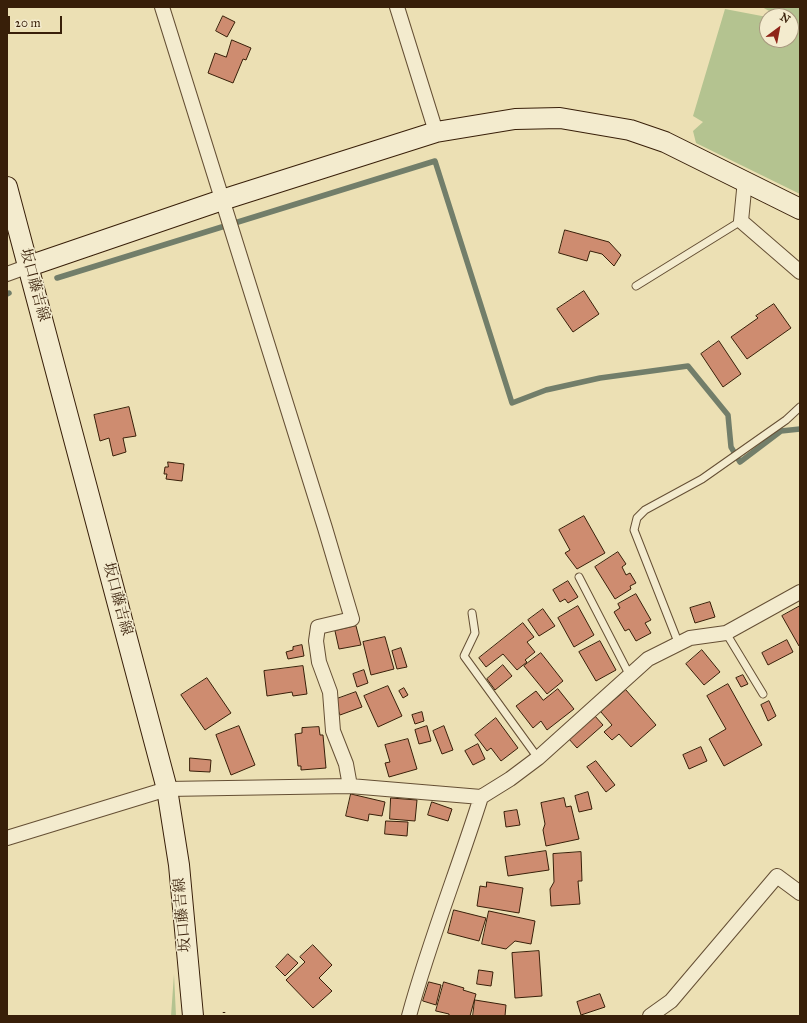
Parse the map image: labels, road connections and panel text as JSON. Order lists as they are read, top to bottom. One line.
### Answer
{"streets":{"main road":["坂口藤吉線"]},"scale_bar":"20 m","north":"top right"}
